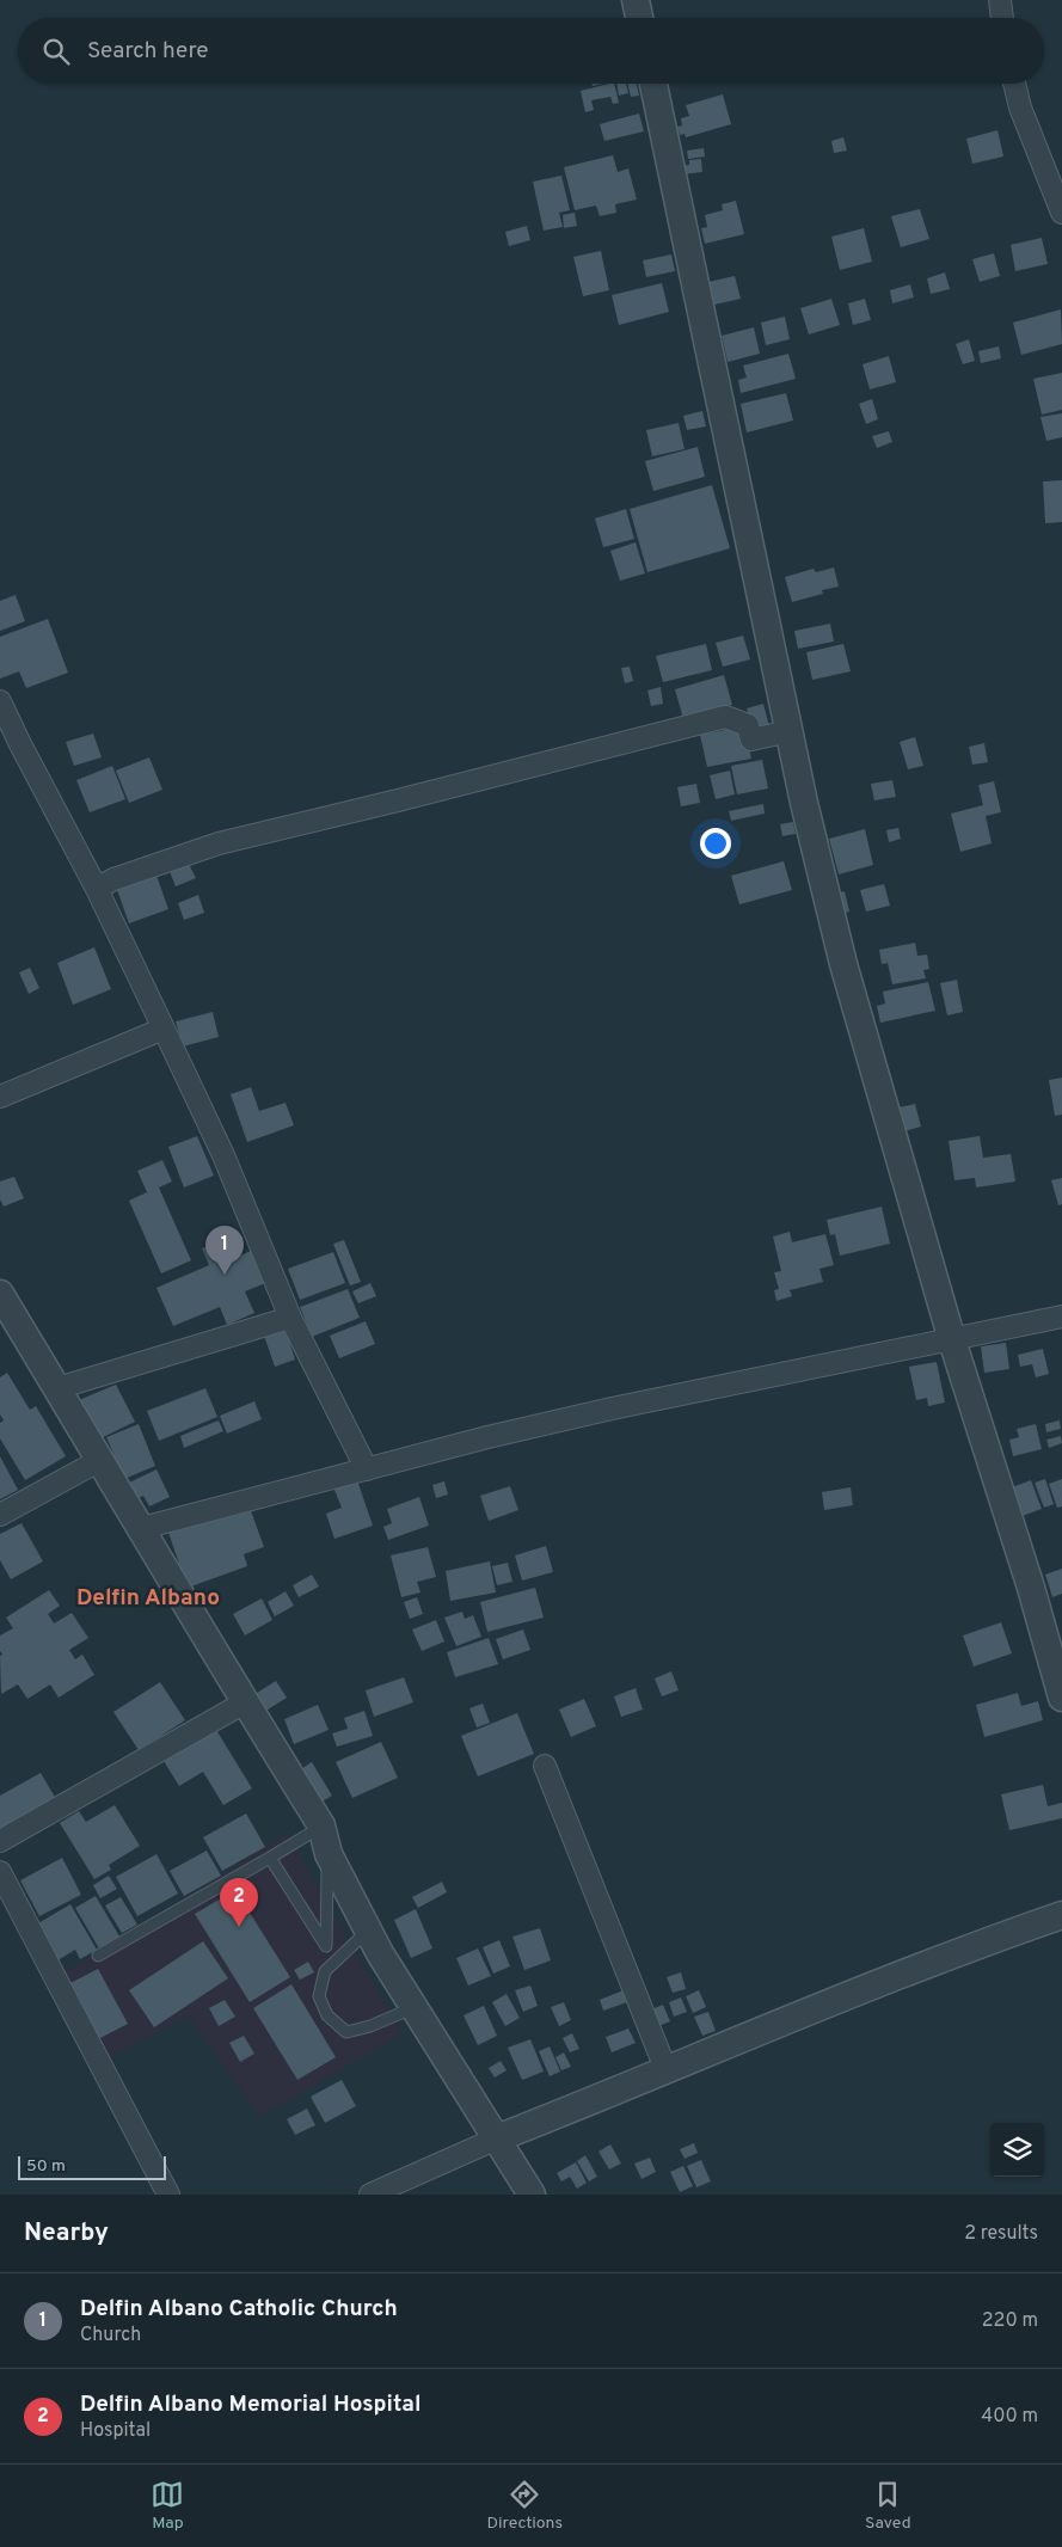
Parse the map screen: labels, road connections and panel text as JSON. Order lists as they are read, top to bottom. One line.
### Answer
{"districts":["Delfin Albano"],"scale_bar":"50 m","page":{"search":"Search here","pins":["1","2"],"scale":"50 m","heading":["Nearby","2 results"],"list":[{"mark":"1","name":"Delfin Albano Catholic Church","note":"Church","value":"220 m"},{"mark":"2","name":"Delfin Albano Memorial Hospital","note":"Hospital","value":"400 m"}],"nav":["Map","Directions","Saved"]}}
